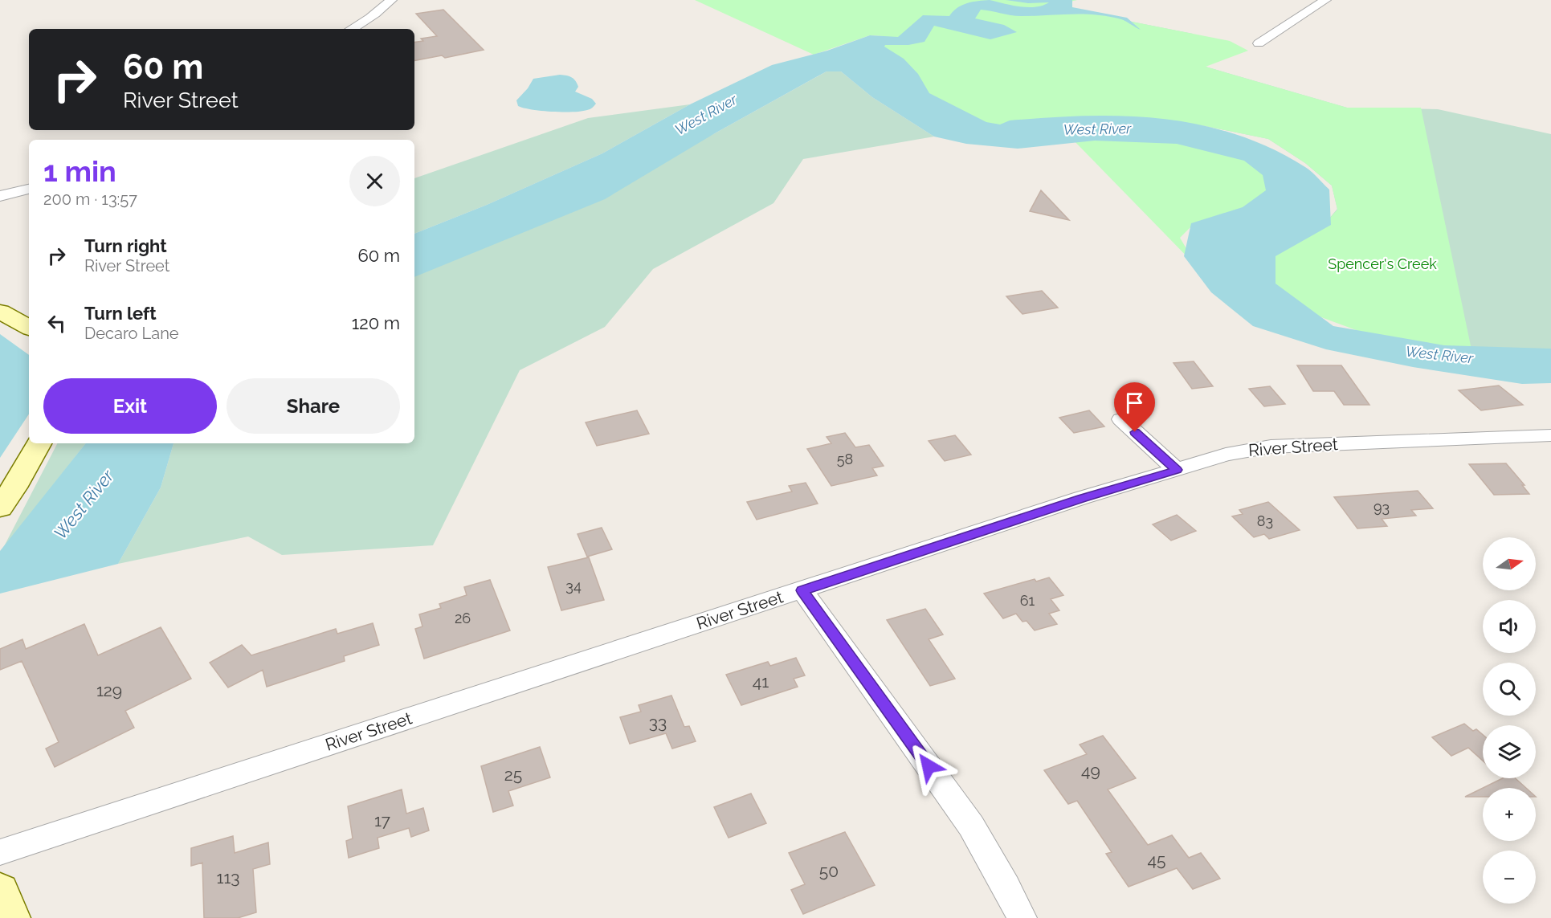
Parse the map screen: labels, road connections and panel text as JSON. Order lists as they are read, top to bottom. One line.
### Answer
{"streets":{"street":["River Street"]},"water":["West River"],"parks":["Spencer's Creek"],"house_numbers":["58","93","83","34","61","26","41","129","33","49","25","17","45","50","113"],"north":"right","page":{"turn":["60 m","River Street"],"heading":["1 min","200 m · 13:57"],"list":[{"name":"Turn right","note":"River Street","value":"60 m"},{"name":"Turn left","note":"Decaro Lane","value":"120 m"}],"buttons":["Exit","Share"],"map_buttons":["+","−"]}}
